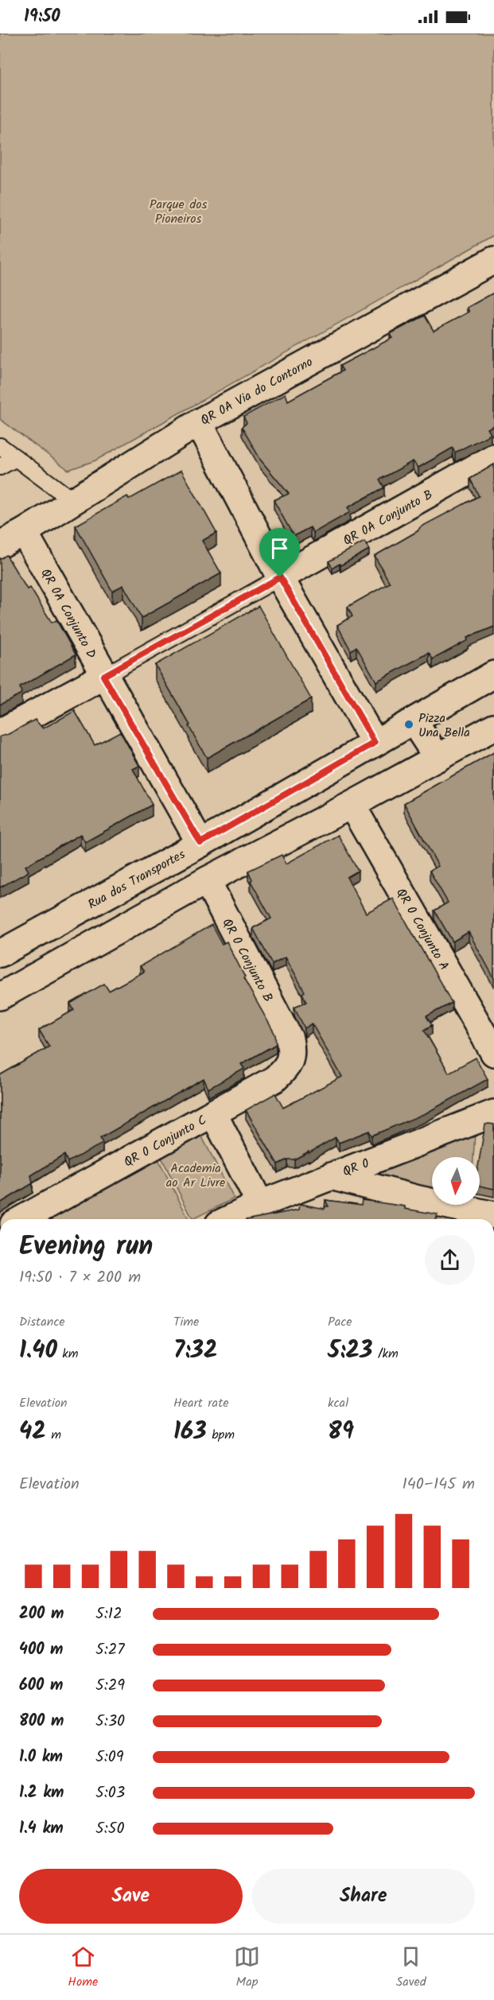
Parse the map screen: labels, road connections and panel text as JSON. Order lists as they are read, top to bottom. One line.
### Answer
{"streets":{"street":["QR 0A Via do Contorno","QR 0A Conjunto B","QR 0A Conjunto D","Rua dos Transportes","QR 0 Conjunto A","QR 0 Conjunto B","QR 0 Conjunto C","QR 0"]},"crossings":[["QR 0A Via do Contorno","QR 0A Conjunto D"],["QR 0A Conjunto D","Rua dos Transportes"],["QR 0 Conjunto B","QR 0 Conjunto C"]],"parks":["Parque dos Pioneiros","Academia ao Ar Livre"],"places":["Pizza Una Bella"],"north":"bottom","page":{"status":"19:50","heading":["Evening run","19:50 · 7 × 200 m"],"stats":[["Distance","1.40 km"],["Time","7:32"],["Pace","5:23 /km"],["Elevation","42 m"],["Heart rate","163 bpm"],["kcal","89"]],"chart":["Elevation","140–145 m"],"list":[{"name":"200 m","note":"5:12"},{"name":"400 m","note":"5:27"},{"name":"600 m","note":"5:29"},{"name":"800 m","note":"5:30"},{"name":"1.0 km","note":"5:09"},{"name":"1.2 km","note":"5:03"},{"name":"1.4 km","note":"5:50"}],"buttons":["Save","Share"],"tabs":["Home","Map","Saved"]}}
